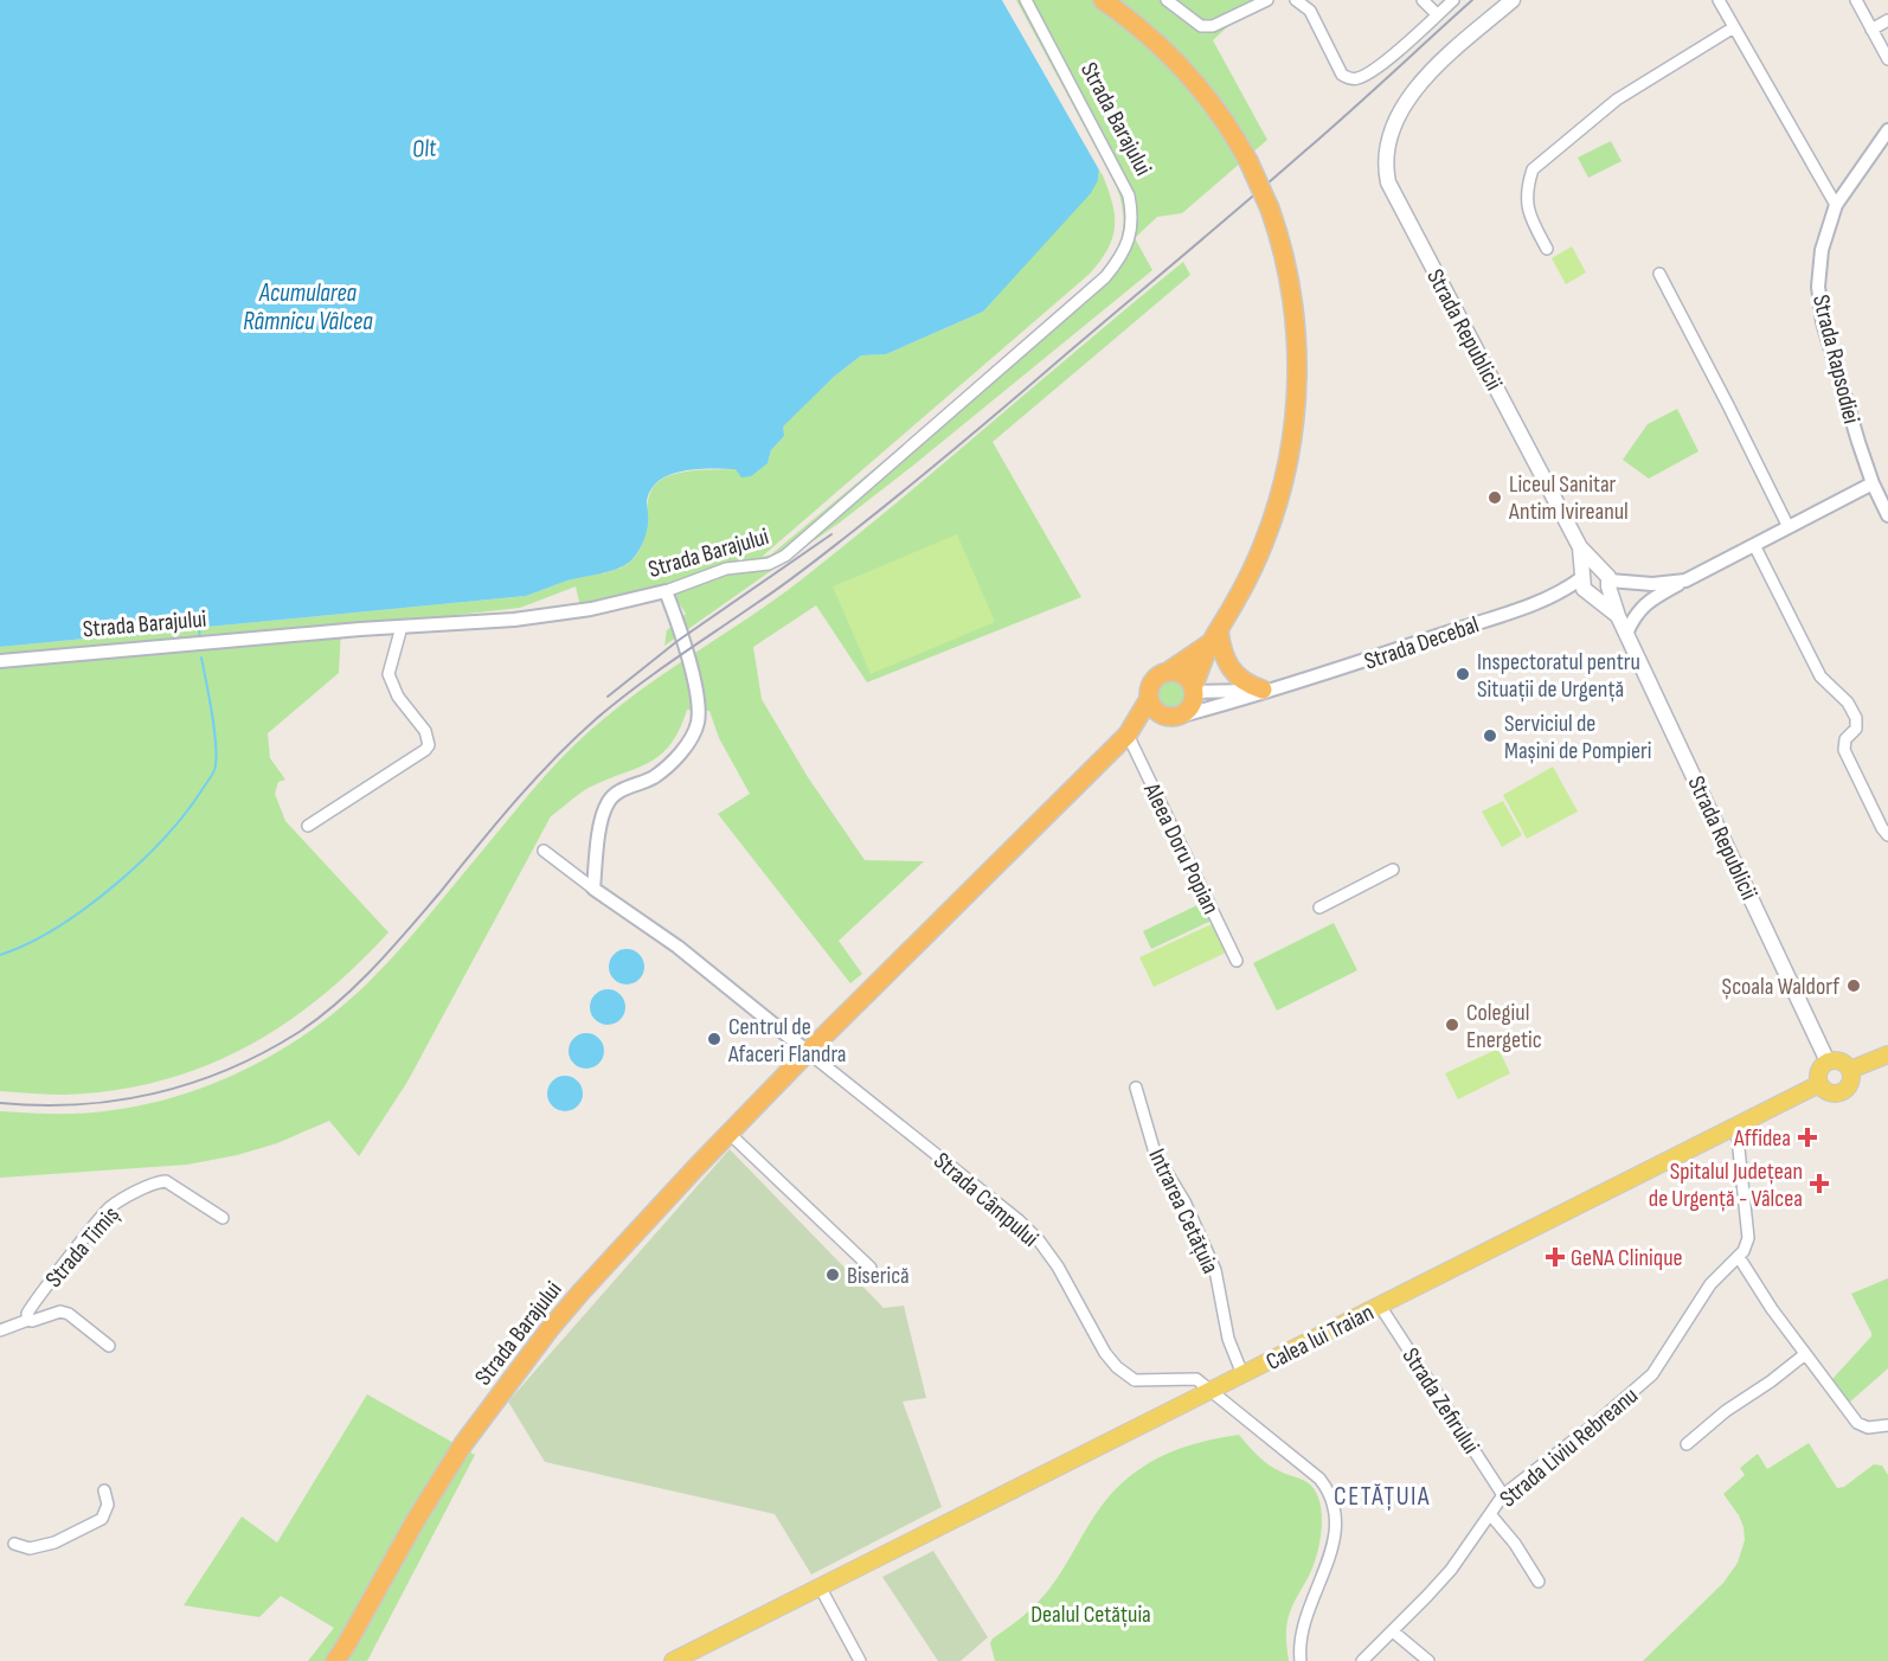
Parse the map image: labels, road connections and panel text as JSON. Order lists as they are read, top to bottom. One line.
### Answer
{"streets":{"highway":["Strada Barajului"],"main road":["Strada Republicii","Calea lui Traian"],"street":["Strada Rapsodiei","Strada Decebal","Aleea Doru Popian","Strada Câmpului","Intrarea Cetățuia","Strada Timiș","Strada Zefirului","Strada Liviu Rebreanu"]},"crossings":[["Strada Barajului","Strada Decebal"],["Strada Barajului","Aleea Doru Popian"],["Strada Barajului","Strada Câmpului"],["Strada Republicii","Strada Decebal"],["Strada Republicii","Calea lui Traian"],["Strada Câmpului","Calea lui Traian"],["Intrarea Cetățuia","Calea lui Traian"],["Calea lui Traian","Strada Zefirului"],["Strada Zefirului","Strada Liviu Rebreanu"]],"districts":["CETĂȚUIA"],"water":["Olt","Acumularea Râmnicu Vâlcea"],"parks":["Dealul Cetățuia"],"places":{"other":["Liceul Sanitar Antim Ivireanul","Inspectoratul pentru Situații de Urgență","Serviciul de Mașini de Pompieri","Școala Waldorf","Colegiul Energetic","Centrul de Afaceri Flandra","Biserică"],"health":["Affidea","Spitalul Județean de Urgență - Vâlcea","GeNA Clinique"]}}
